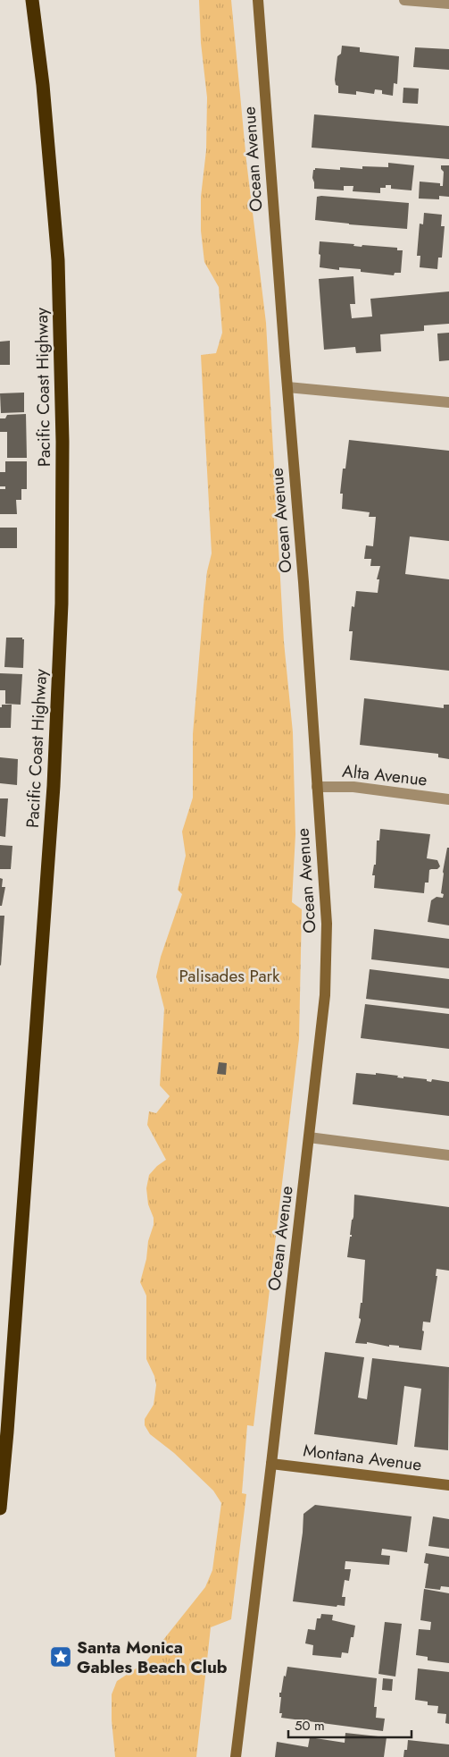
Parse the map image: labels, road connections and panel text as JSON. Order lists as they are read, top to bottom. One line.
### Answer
{"streets":{"highway":["Pacific Coast Highway"],"main road":["Ocean Avenue","Montana Avenue"],"street":["Alta Avenue"]},"crossings":[["Ocean Avenue","Alta Avenue"],["Ocean Avenue","Montana Avenue"]],"parks":["Palisades Park"],"places":{"place":["Santa Monica Gables Beach Club"]},"scale_bar":"50 m"}
